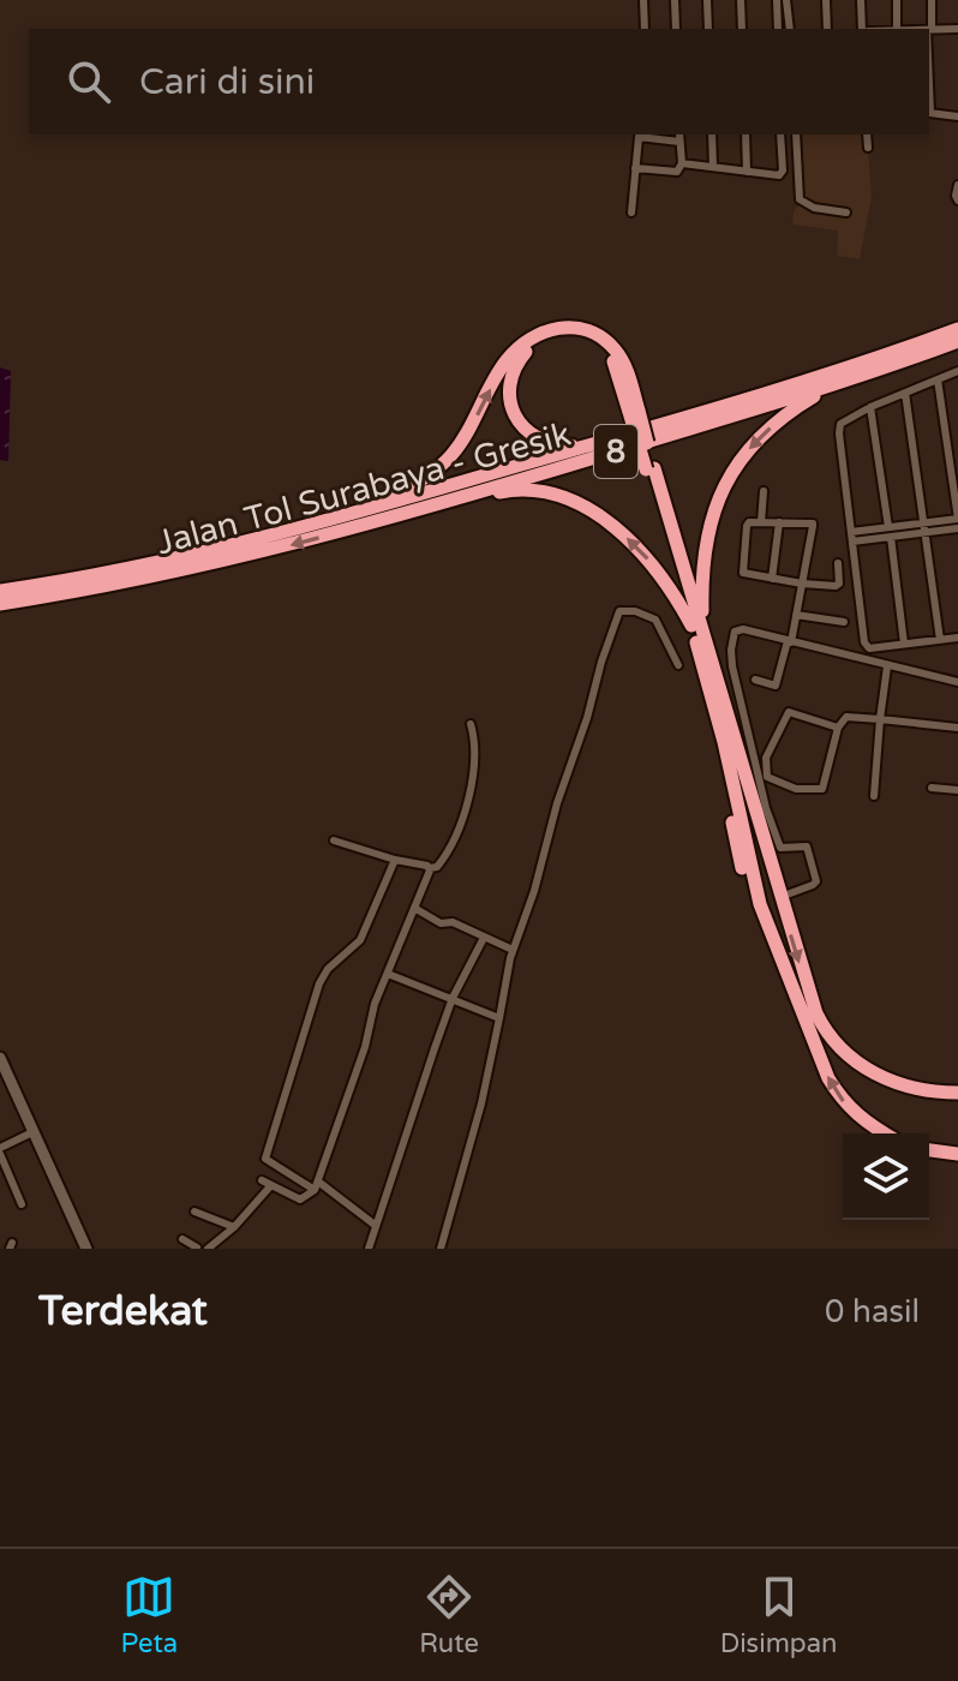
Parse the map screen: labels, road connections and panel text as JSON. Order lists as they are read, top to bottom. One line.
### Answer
{"streets":{"highway":["8","Jalan Tol Surabaya - Gresik"]},"page":{"search":"Cari di sini","heading":["Terdekat","0 hasil"],"nav":["Peta","Rute","Disimpan"]}}
